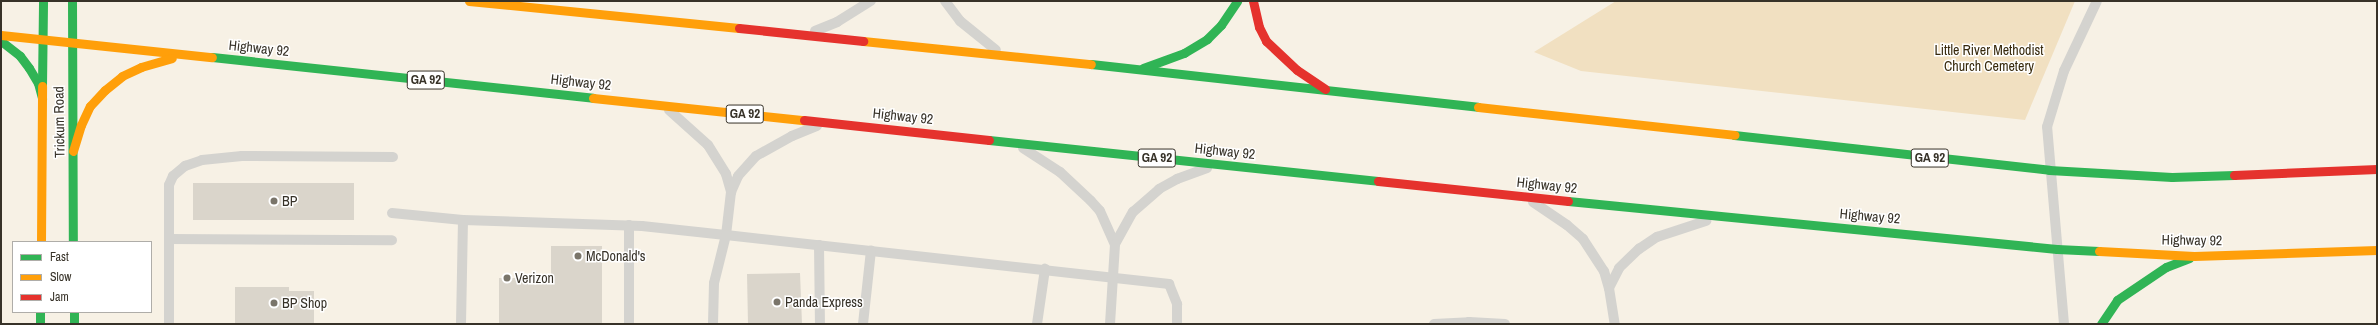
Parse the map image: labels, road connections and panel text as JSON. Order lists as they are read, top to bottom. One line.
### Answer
{"streets":{"main road":["Highway 92","GA 92","Trickum Road"]},"crossings":[["Highway 92","Trickum Road"]],"parks":["Little River Methodist Church Cemetery"],"places":["BP","McDonald's","Verizon","Panda Express","BP Shop"],"legend":["Fast","Slow","Jam"]}
